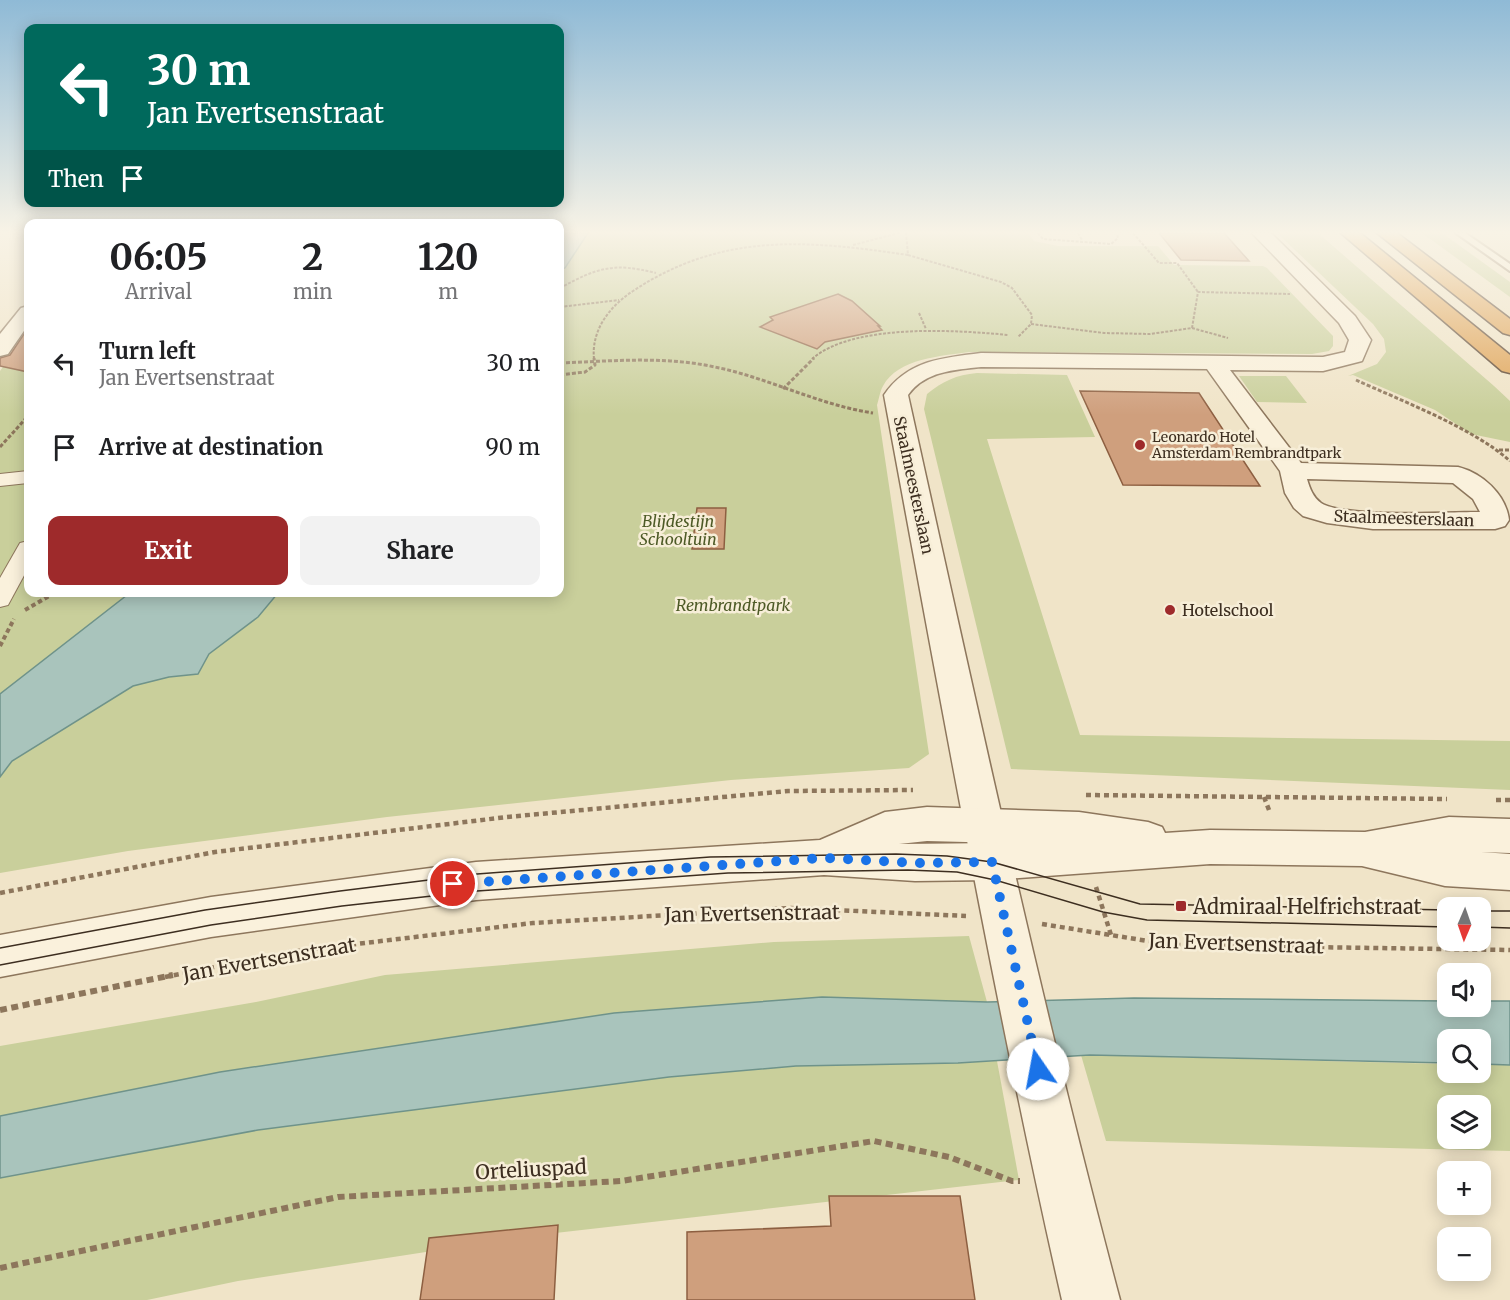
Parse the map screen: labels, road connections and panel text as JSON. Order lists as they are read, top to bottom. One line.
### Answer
{"streets":{"street":["Staalmeesterslaan"],"path":["Jan Evertsenstraat","Orteliuspad"]},"parks":["Blijdestijn Schooltuin","Rembrandtpark"],"places":{"other":["Leonardo Hotel Amsterdam Rembrandtpark","Hotelschool"],"transit":["Admiraal Helfrichstraat"]},"north":"bottom","page":{"turn":["30 m","Jan Evertsenstraat"],"then":"Then","eta":["06:05","Arrival","2","min","120","m"],"list":[{"name":"Turn left","note":"Jan Evertsenstraat","value":"30 m"},{"name":"Arrive at destination","value":"90 m"}],"buttons":["Exit","Share"],"map_buttons":["+","−"]}}
